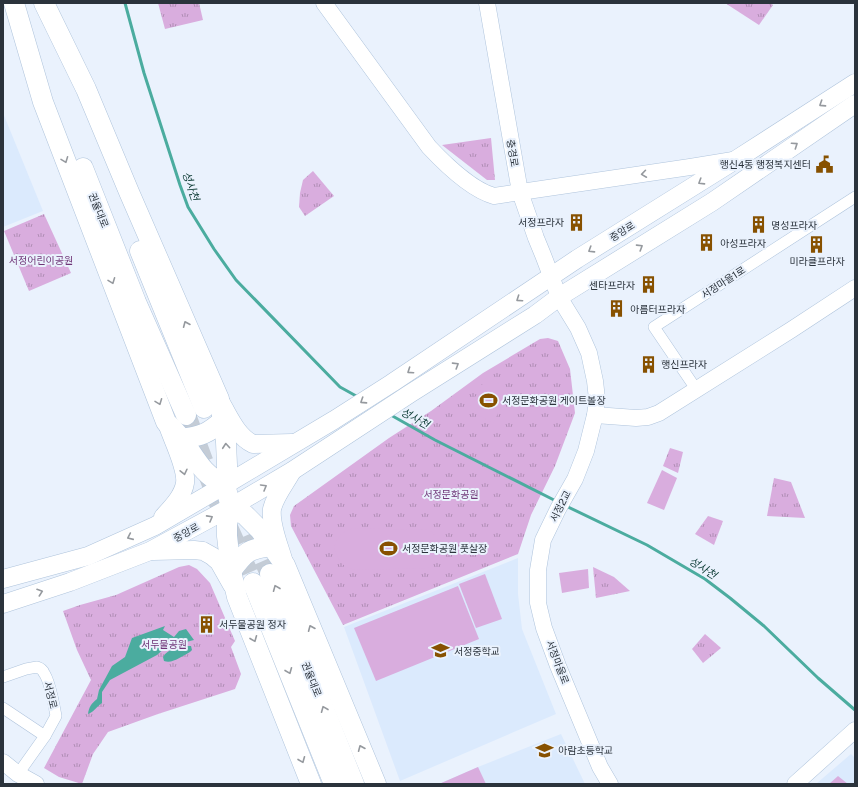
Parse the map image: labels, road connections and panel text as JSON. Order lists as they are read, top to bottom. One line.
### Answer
{"streets":{"highway":["권율대로"],"main road":["충경로","중앙로","서정2교","서정마을로"],"street":["서정마을1로","서정로"]},"crossings":[["충경로","중앙로"],["서정2교","서정마을로"]],"water":["성사천"],"parks":["서정어린이공원","서정문화공원","서두물공원"],"places":{"public building":["행신4동 행정복지센터"],"building":["서정프라자","명성프라자","아성프라자","미라클프라자","센타프라자","아름터프라자","행신프라자","서두물공원 정자"],"sports":["서정문화공원 게이트볼장","서정문화공원 풋살장"],"school or university":["서정중학교","아람초등학교"]}}
